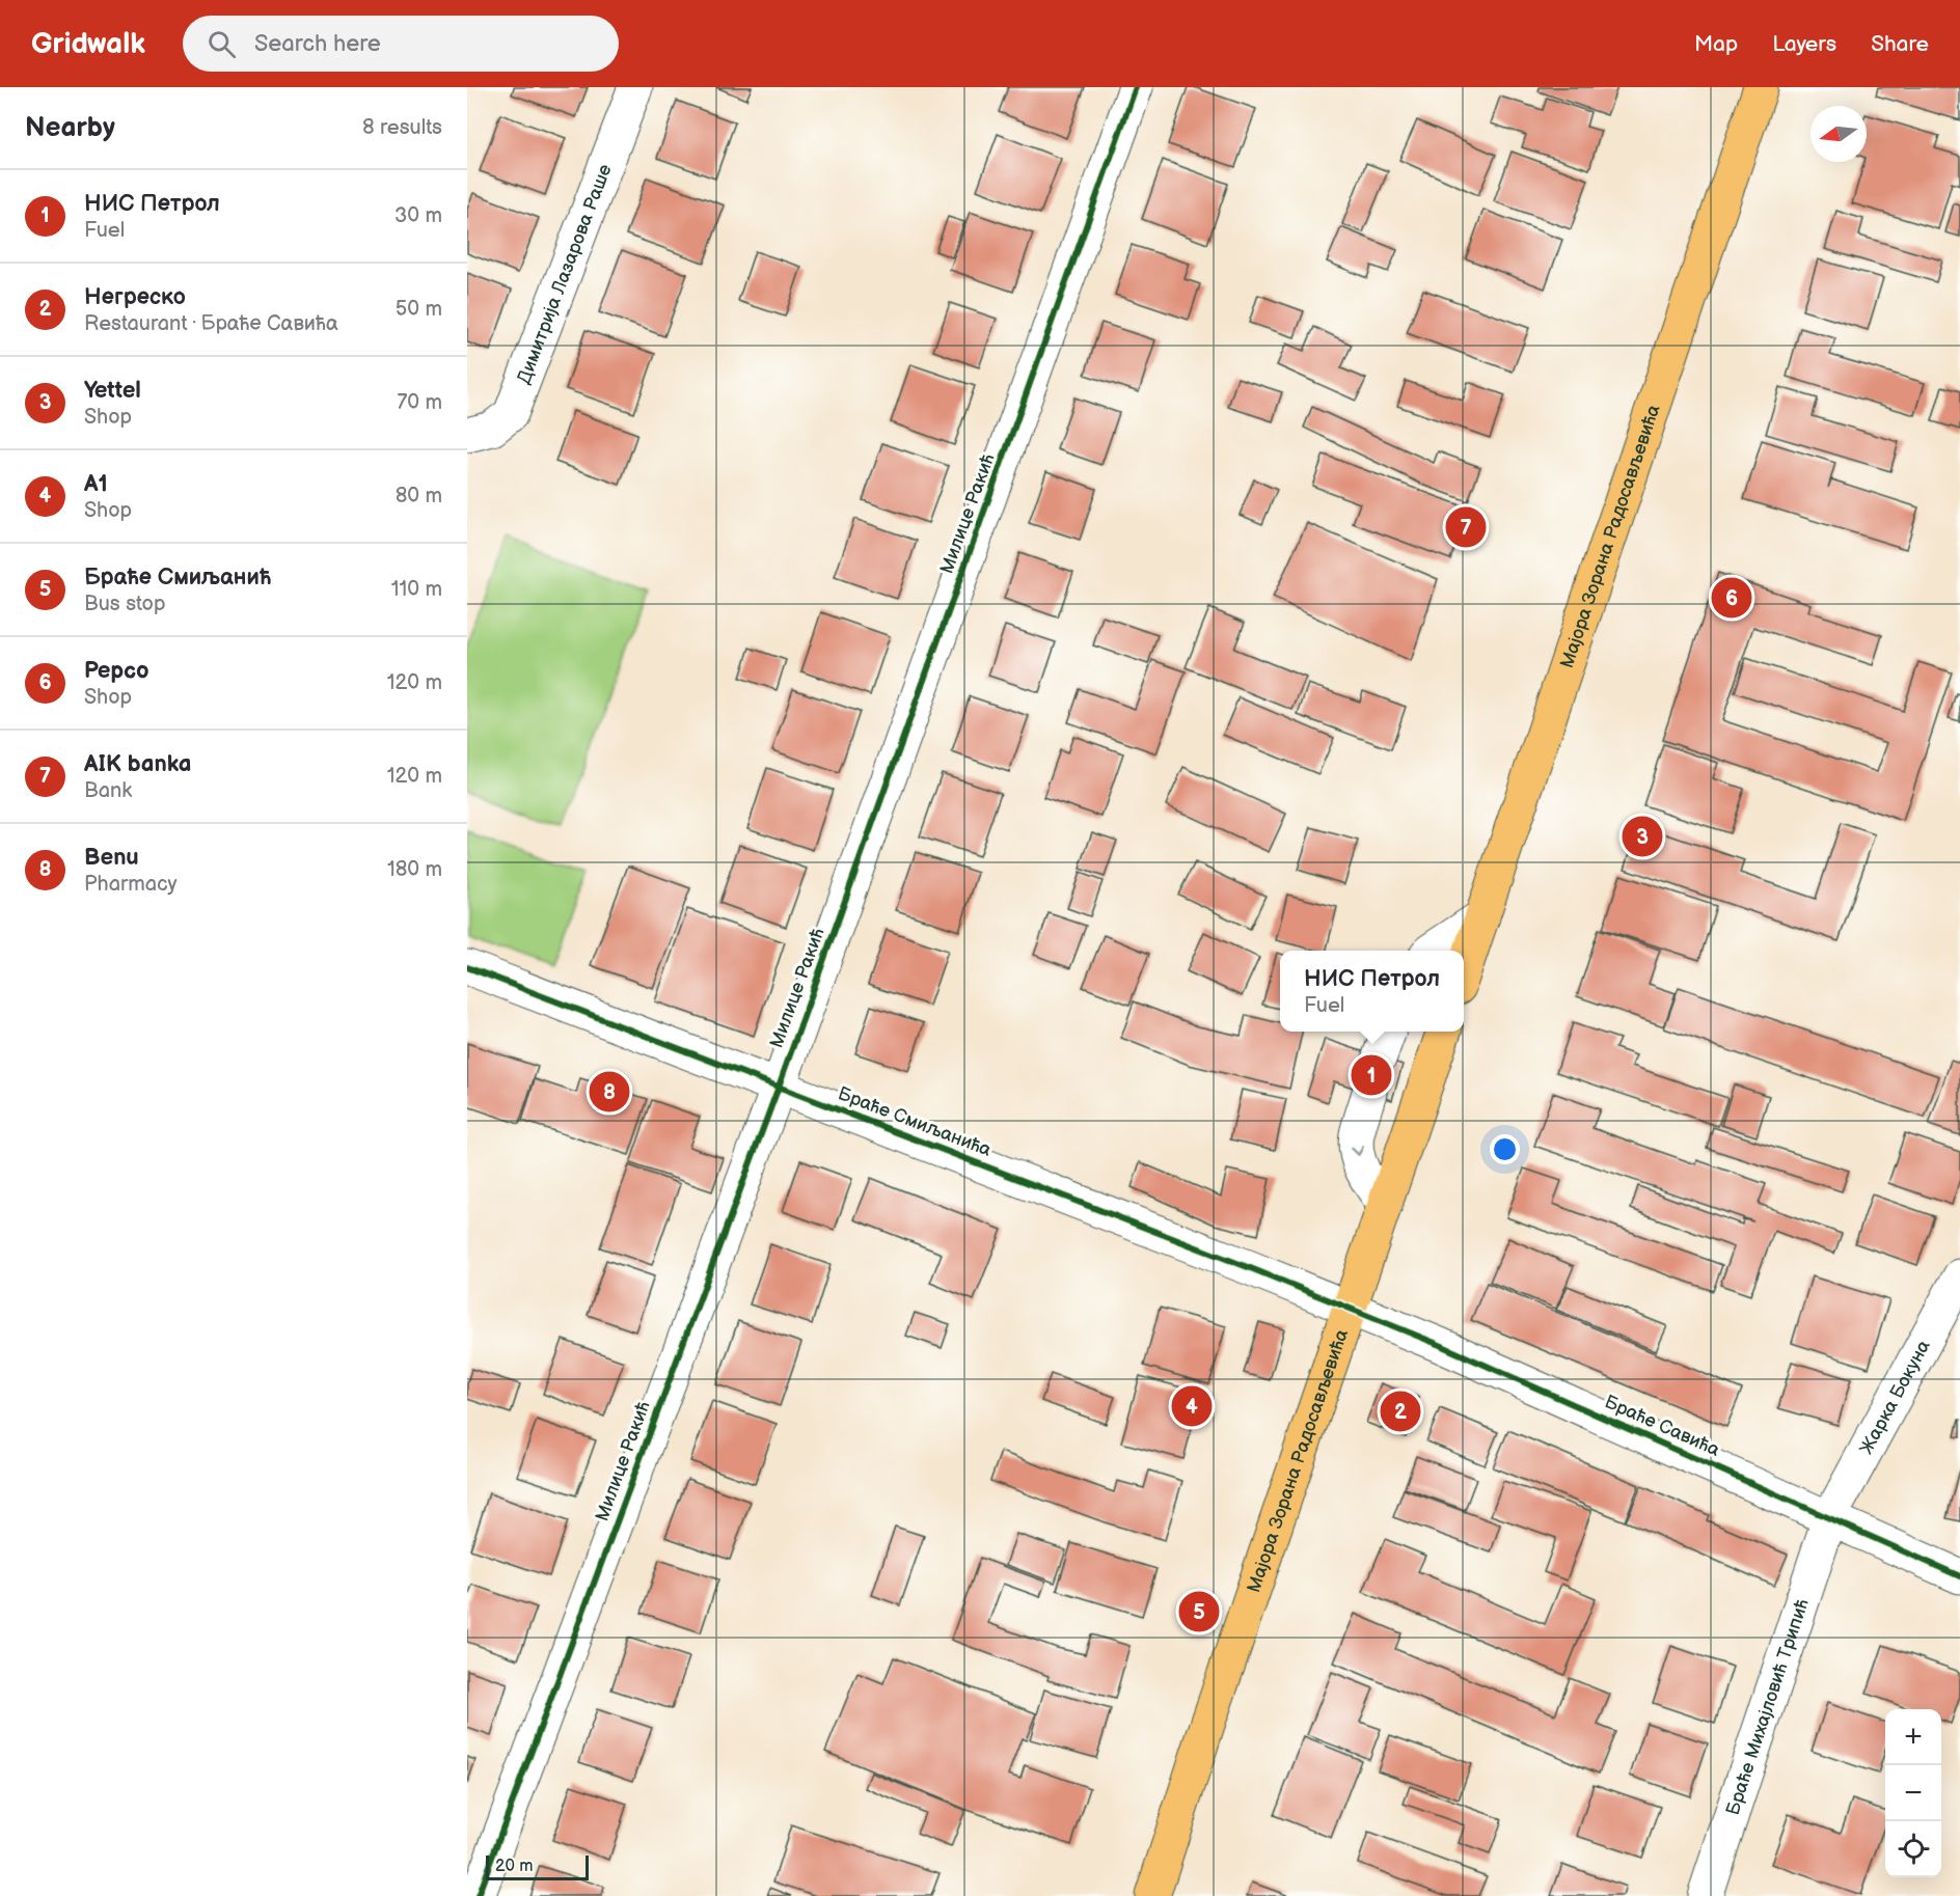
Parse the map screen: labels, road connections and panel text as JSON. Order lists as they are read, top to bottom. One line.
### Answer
{"streets":{"main road":["Мајора Зорана Радосављевића"],"street":["Димитрија Лазарова Раше","Милице Ракић","Браће Смиљанића","Жарка Бокуна","Браће Савића","Браће Михајловић Трипић"]},"crossings":[["Милице Ракић","Браће Смиљанића"],["Мајора Зорана Радосављевића","Браће Смиљанића"],["Мајора Зорана Радосављевића","Браће Савића"],["Браће Смиљанића","Браће Савића"],["Жарка Бокуна","Браће Савића"],["Жарка Бокуна","Браће Михајловић Трипић"],["Браће Савића","Браће Михајловић Трипић"]],"scale_bar":"20 m","north":"left","page":{"header":"Gridwalk","search":"Search here","nav":["Map","Layers","Share"],"heading":["Nearby","8 results"],"list":[{"mark":"1","name":"НИС Петрол","note":"Fuel","value":"30 m"},{"mark":"2","name":"Негреско","note":"Restaurant · Браће Савића","value":"50 m"},{"mark":"3","name":"Yettel","note":"Shop","value":"70 m"},{"mark":"4","name":"A1","note":"Shop","value":"80 m"},{"mark":"5","name":"Браће Смиљанић","note":"Bus stop","value":"110 m"},{"mark":"6","name":"Pepco","note":"Shop","value":"120 m"},{"mark":"7","name":"AIK banka","note":"Bank","value":"120 m"},{"mark":"8","name":"Benu","note":"Pharmacy","value":"180 m"}],"pins":["7","6","3","1","8","4","2","5"],"popup":["НИС Петрол","Fuel"],"map_buttons":["+","−"],"scale":"20 m"}}
